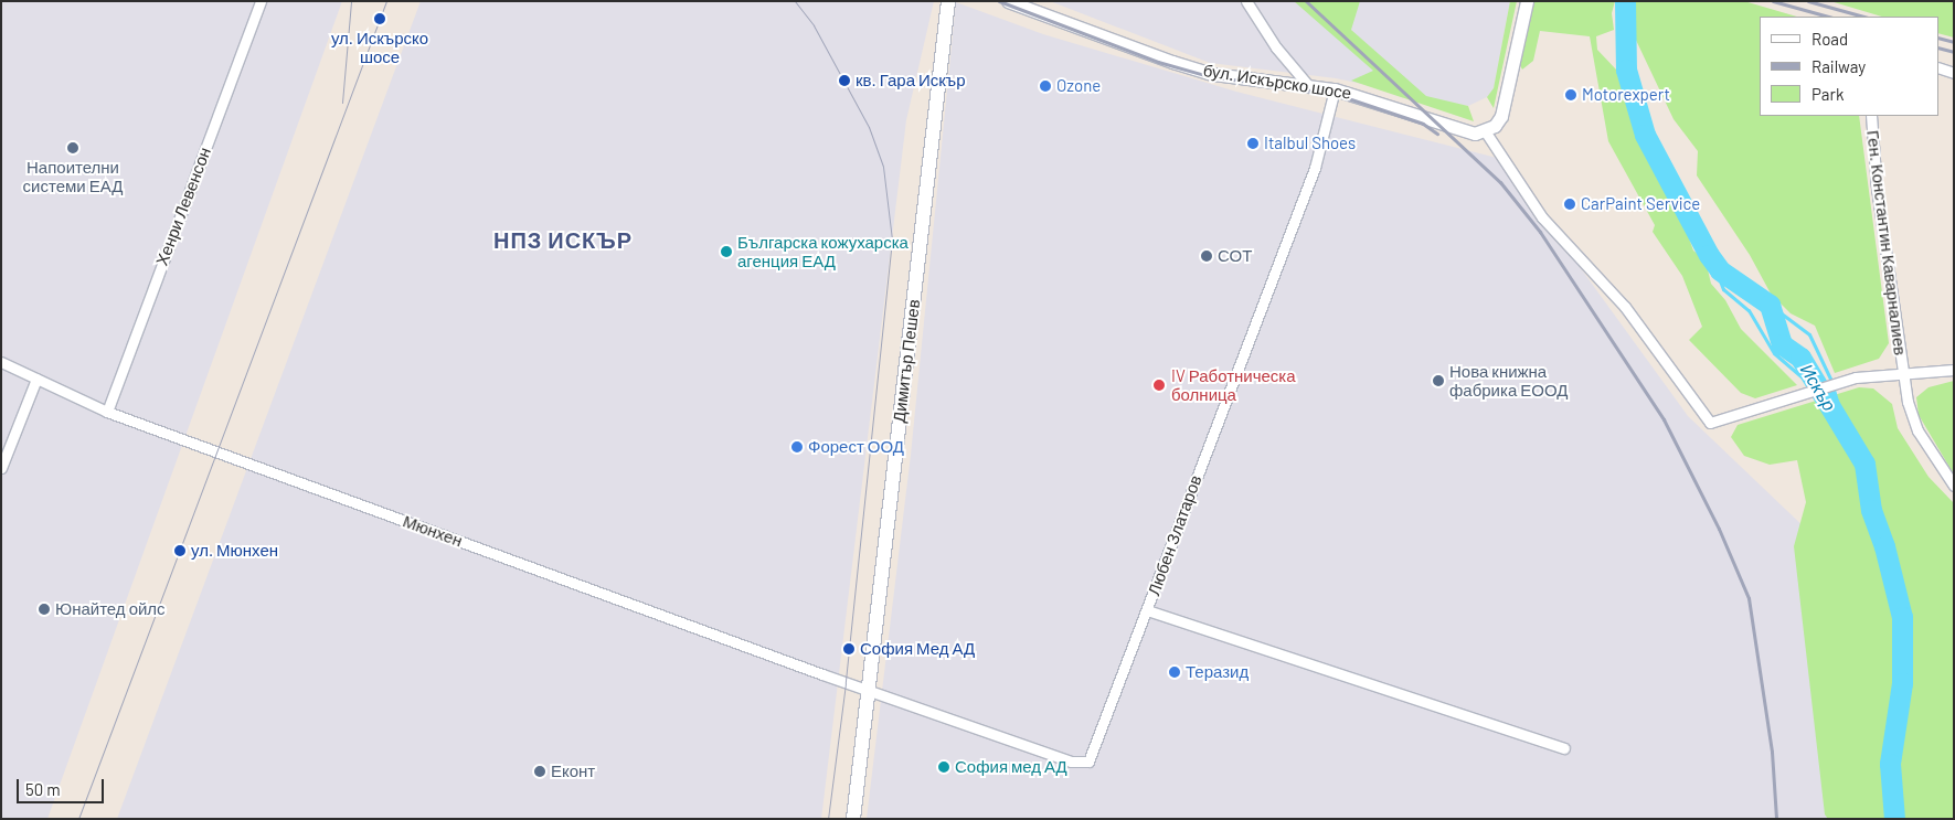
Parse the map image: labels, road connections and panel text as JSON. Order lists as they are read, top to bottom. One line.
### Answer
{"streets":{"main road":["Димитър Пешев"],"street":["бул. Искърско шосе","Хенри Левенсон","Ген. Константин Каварналиев","Мюнхен","Любен Златаров"]},"crossings":[["бул. Искърско шосе","Любен Златаров"],["Хенри Левенсон","Мюнхен"],["Димитър Пешев","Мюнхен"],["Димитър Пешев","Любен Златаров"],["Мюнхен","Любен Златаров"]],"districts":["НПЗ ИСКЪР"],"water":["Искър"],"places":["ул. Искърско шосе","кв. Гара Искър","Ozone","Motorexpert","Italbul Shoes","Напоителни системи ЕАД","CarPaint Service","Българска кожухарска агенция ЕАД","СОТ","Нова книжна фабрика ЕООД","IV Работническа болница","Форест ООД","ул. Мюнхен","Юнайтед ойлс","София Мед АД","Теразид","София мед АД","Еконт"],"legend":["Road","Railway","Park"],"scale_bar":"50 m"}
